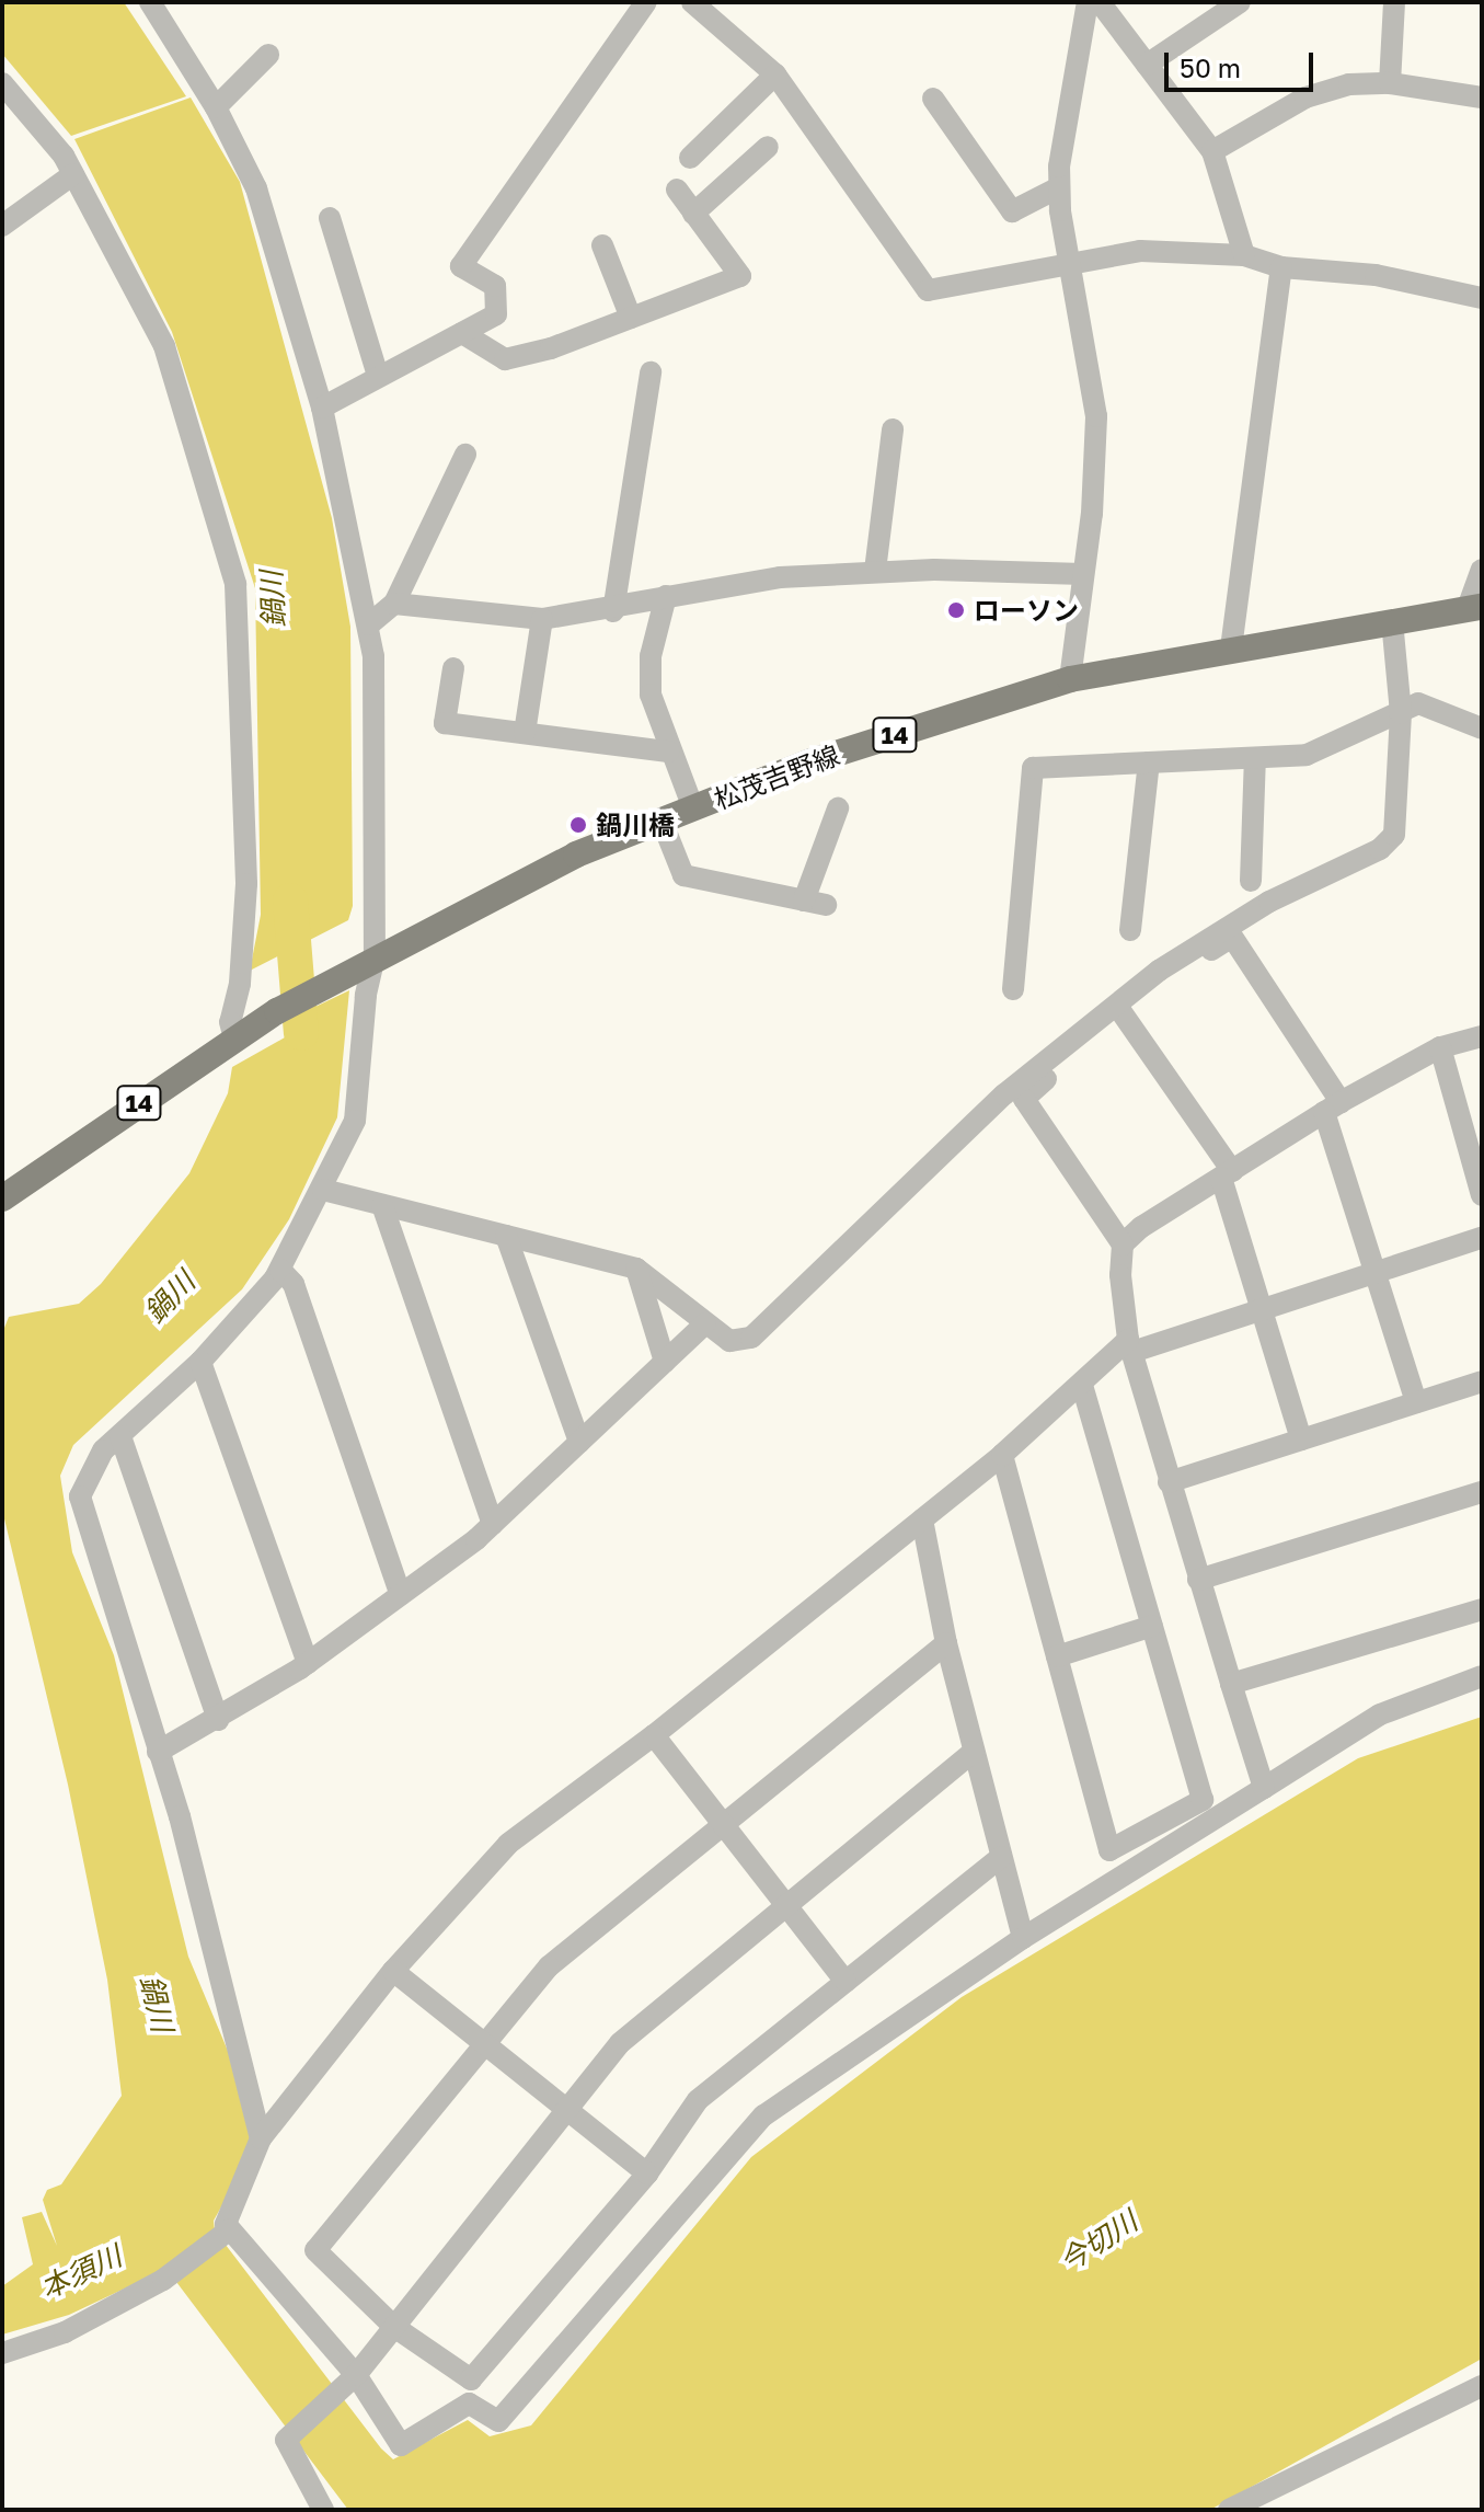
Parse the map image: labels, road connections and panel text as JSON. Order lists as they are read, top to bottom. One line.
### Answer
{"streets":{"main road":["14","松茂吉野線"]},"water":["鍋川","今切川","本須川"],"places":["ローソン","鍋川橋"],"scale_bar":"50 m"}
